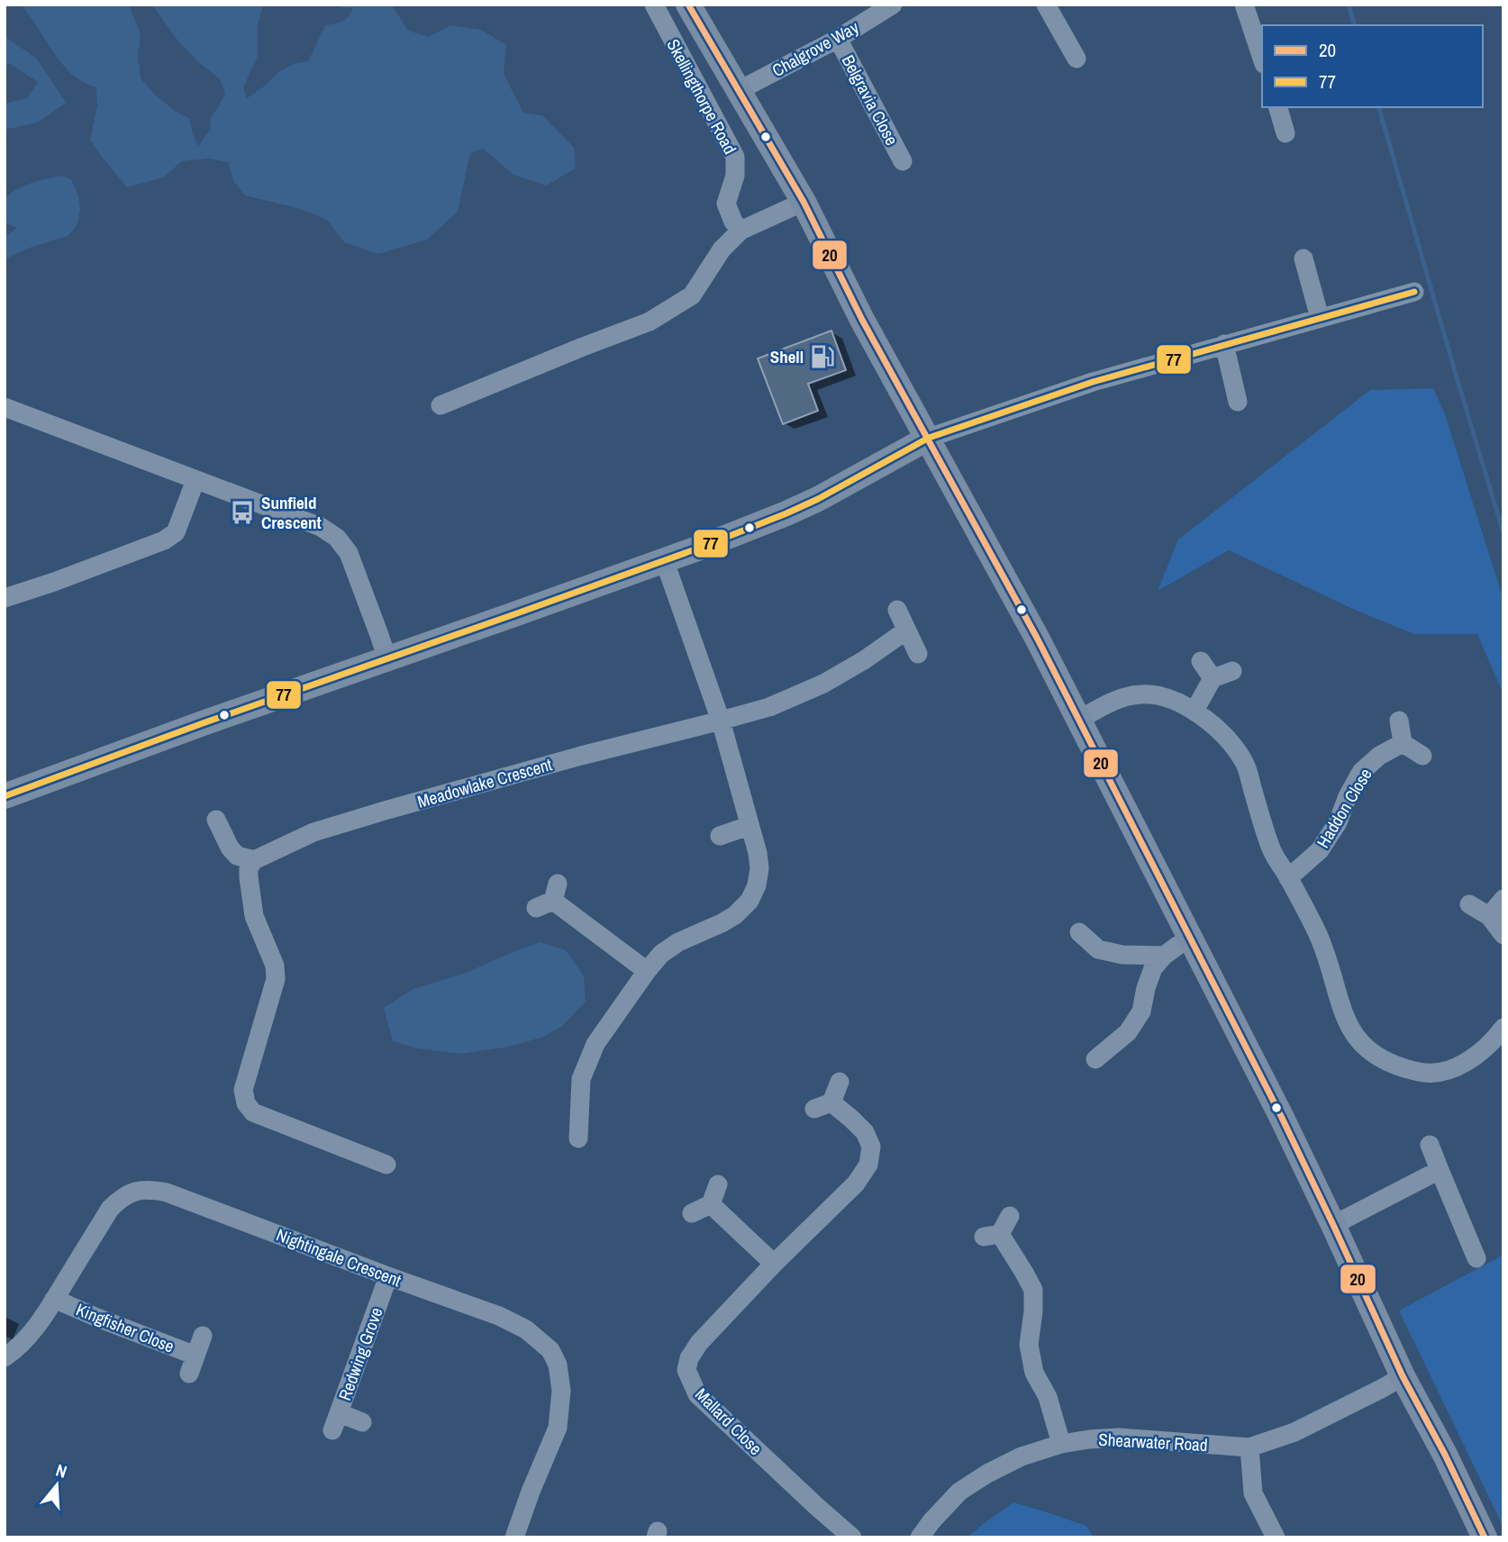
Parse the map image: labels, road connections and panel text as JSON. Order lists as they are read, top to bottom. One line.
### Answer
{"streets":{"main road":["Skellingthorpe Road"],"street":["Chalgrove Way","Belgravia Close","Meadowlake Crescent","Haddon Close","Nightingale Crescent","Kingfisher Close","Redwing Grove","Mallard Close","Shearwater Road"]},"crossings":[["Chalgrove Way","Skellingthorpe Road"],["Chalgrove Way","Belgravia Close"],["Skellingthorpe Road","Shearwater Road"],["Nightingale Crescent","Kingfisher Close"],["Nightingale Crescent","Redwing Grove"]],"places":{"fuel station":["Shell"],"bus stop":["Sunfield Crescent"]},"lines":["transit line 20","transit line 77"],"legend":["20","77"],"north":"top"}
